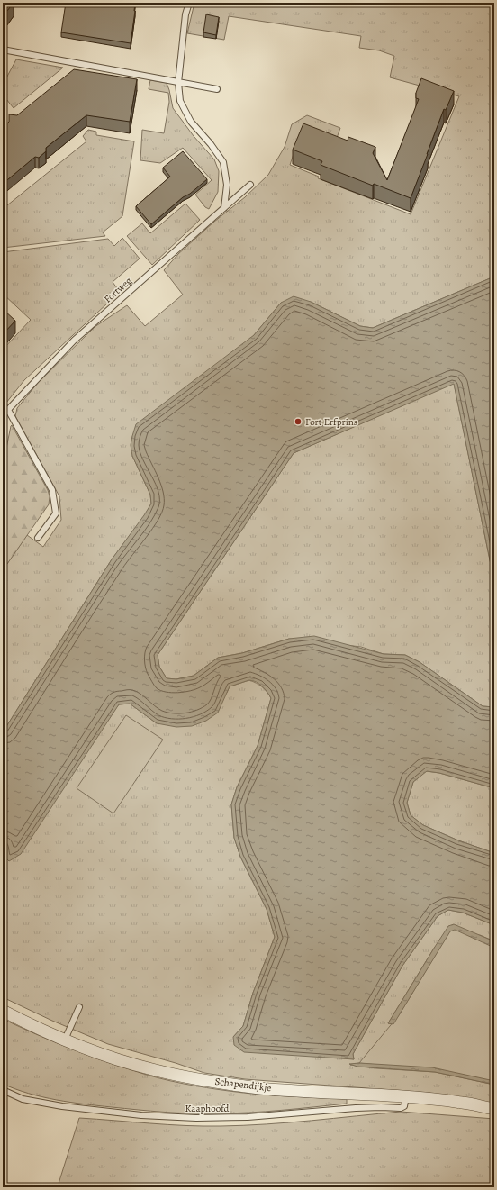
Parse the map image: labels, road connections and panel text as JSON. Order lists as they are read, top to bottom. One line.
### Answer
{"streets":{"street":["Schapendijkje"],"lane":["Fortweg","Kaaphoofd"]},"crossings":[["Schapendijkje","Kaaphoofd"]],"places":["Fort Erfprins"]}
